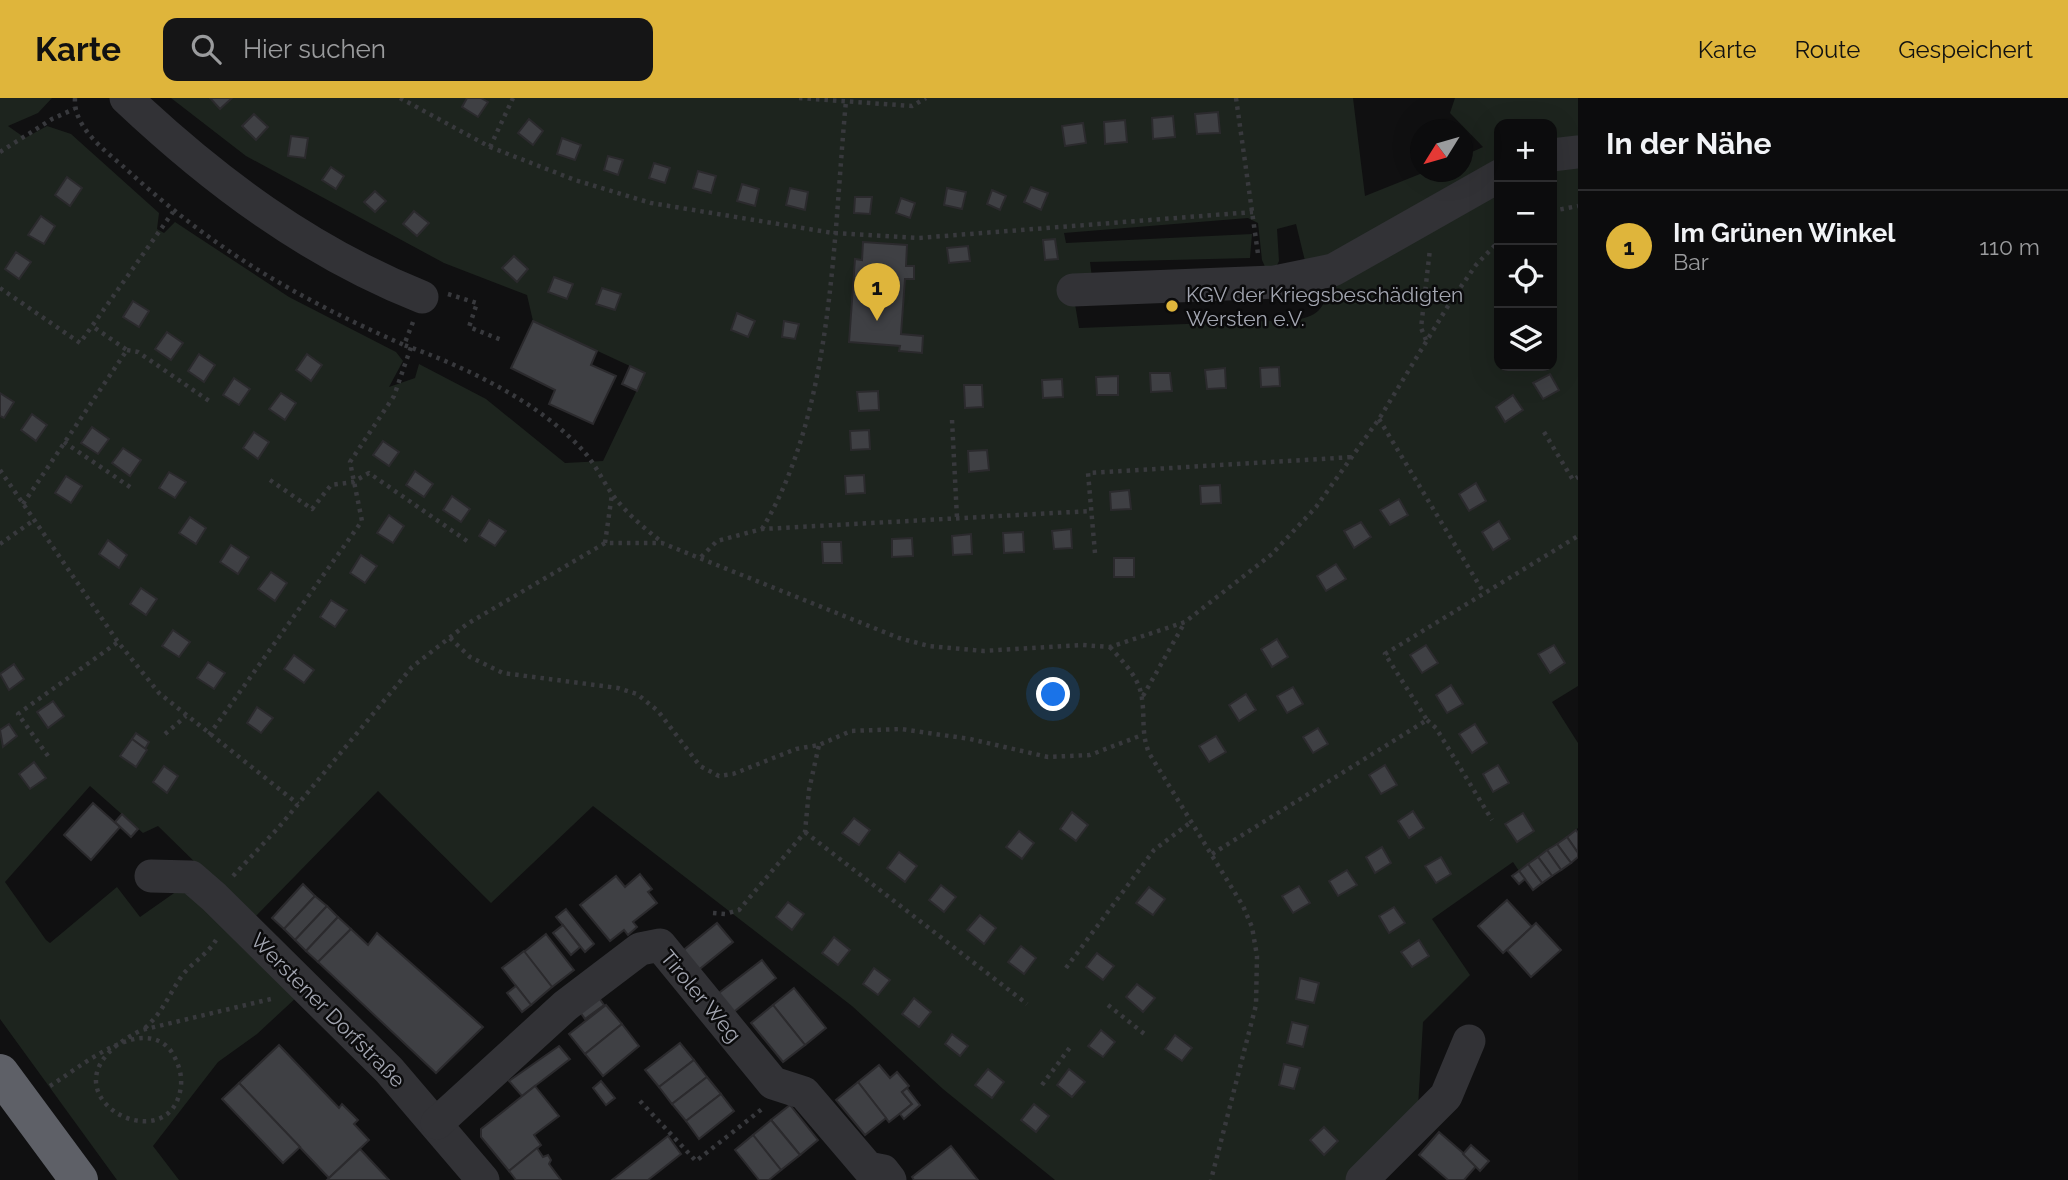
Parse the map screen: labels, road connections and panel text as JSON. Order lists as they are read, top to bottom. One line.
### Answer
{"streets":{"street":["Tiroler Weg","Werstener Dorfstraße"]},"crossings":[["Tiroler Weg","Werstener Dorfstraße"]],"places":["KGV der Kriegsbeschädigten Wersten e.V."],"north":"bottom left","page":{"header":"Karte","search":"Hier suchen","nav":["Karte","Route","Gespeichert"],"heading":"In der Nähe","map_buttons":["+","−"],"list":[{"mark":"1","name":"Im Grünen Winkel","note":"Bar","value":"110 m"}],"pins":"1"}}
